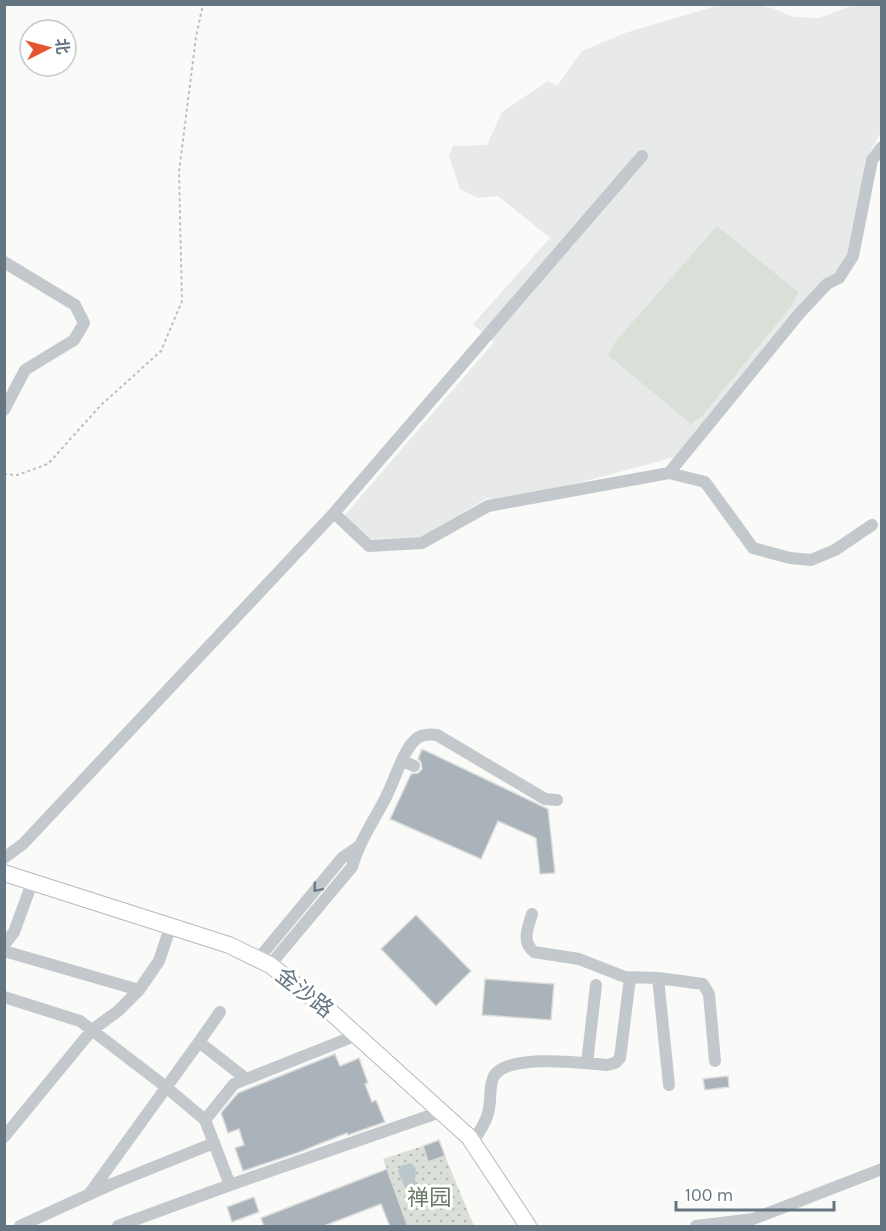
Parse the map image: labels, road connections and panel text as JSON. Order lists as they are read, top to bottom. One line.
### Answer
{"streets":{"main road":["金沙路"]},"parks":["禅园"],"scale_bar":"100 m","north":"right"}
